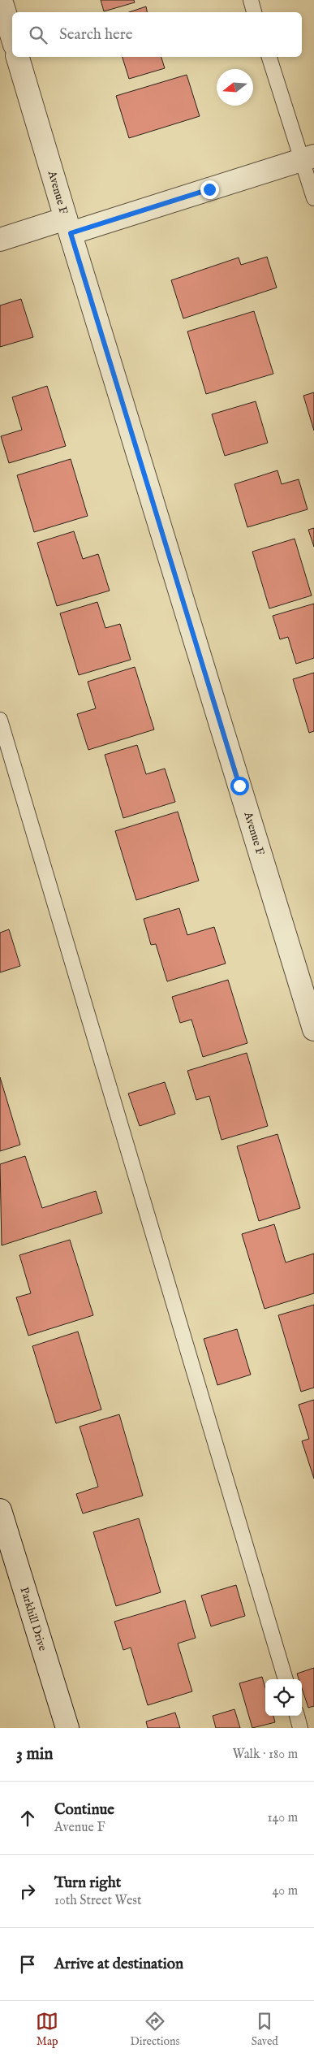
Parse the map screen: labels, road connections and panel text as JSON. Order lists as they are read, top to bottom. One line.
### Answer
{"streets":{"street":["Avenue F","Parkhill Drive"]},"north":"left","page":{"search":"Search here","heading":["3 min","Walk · 180 m"],"list":[["Continue","Avenue F","140 m"],["Turn right","10th Street West","40 m"],"Arrive at destination"],"nav":["Map","Directions","Saved"]}}
